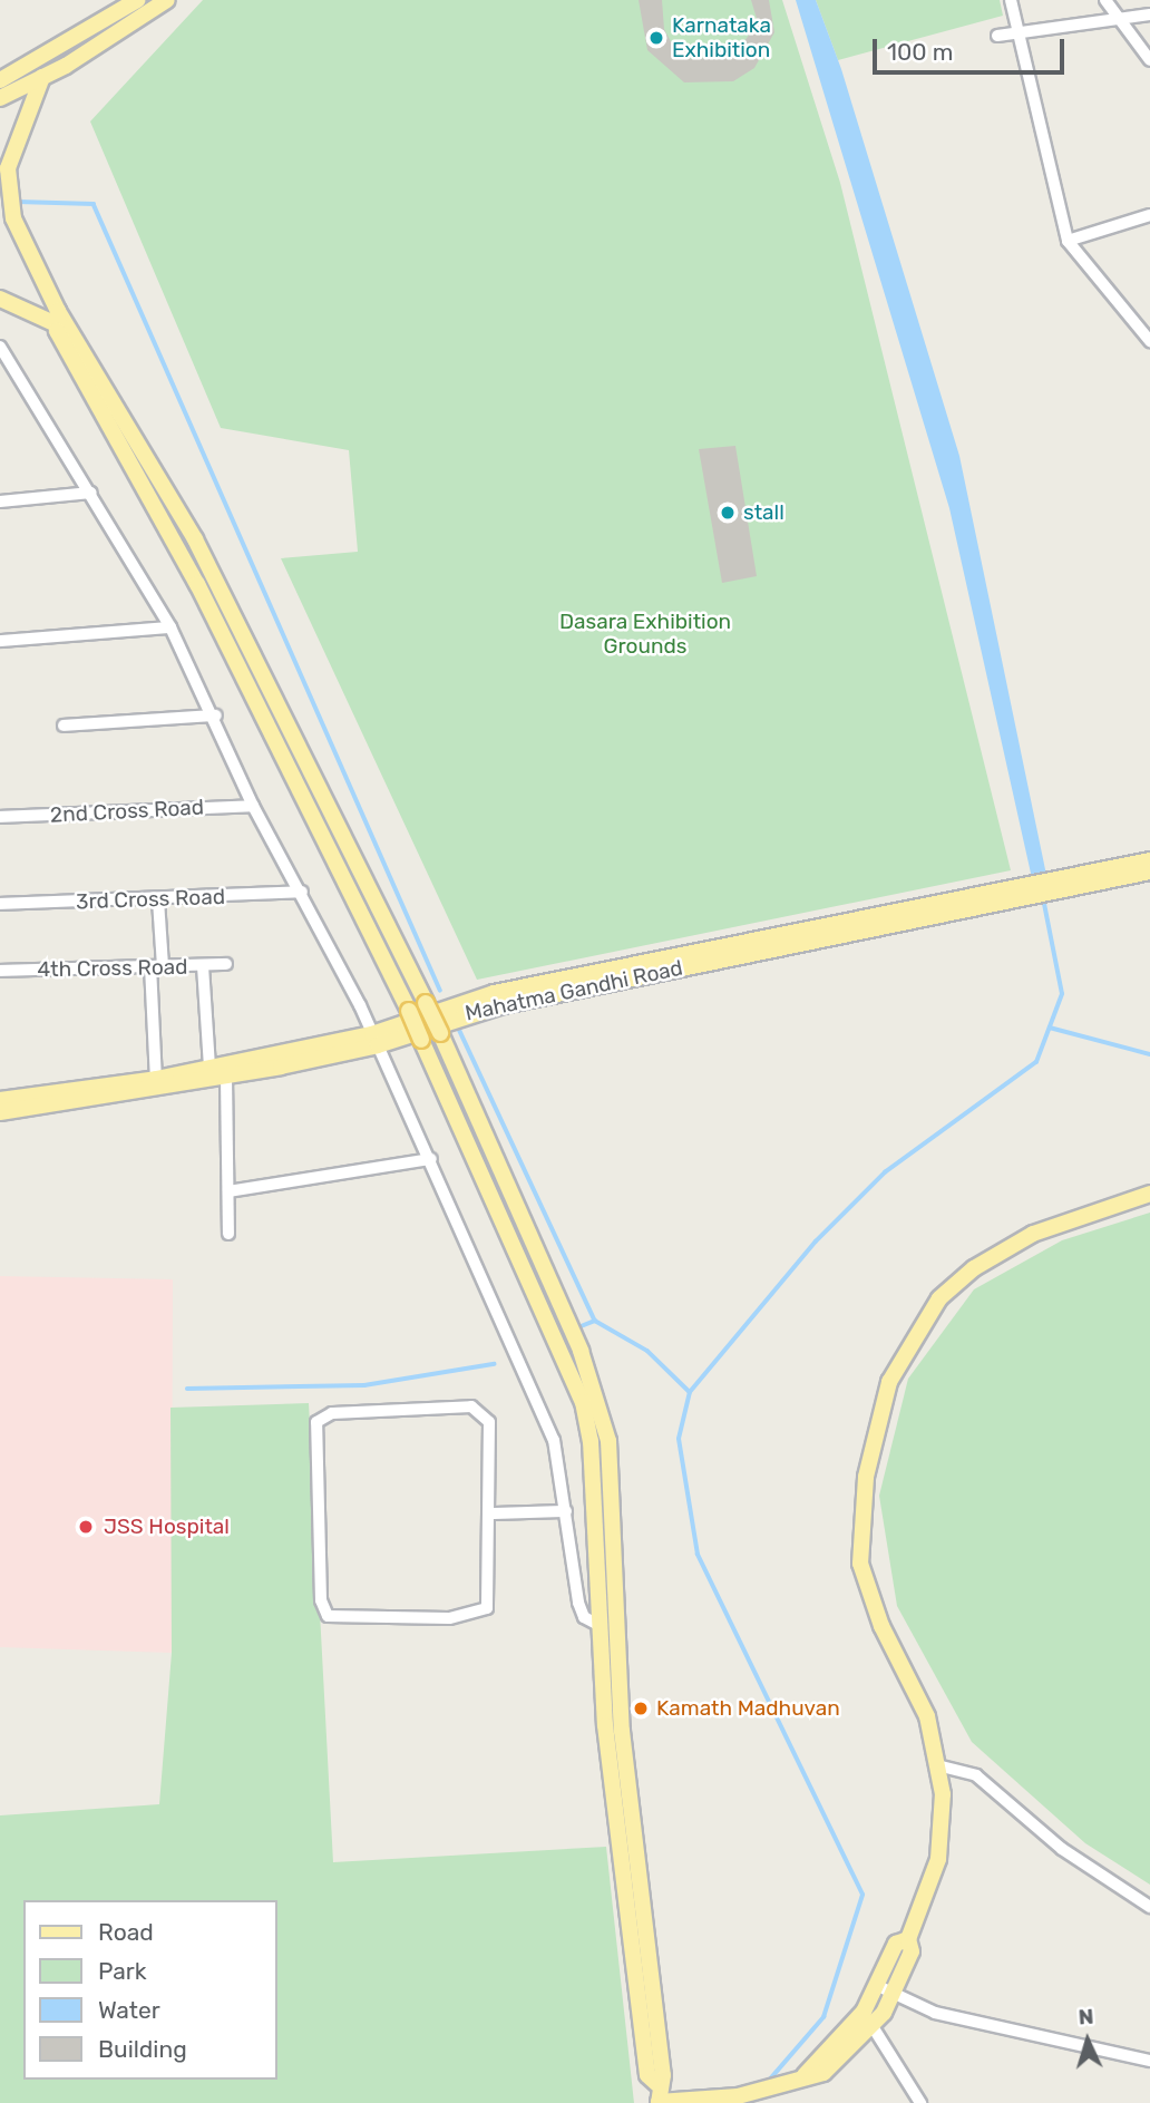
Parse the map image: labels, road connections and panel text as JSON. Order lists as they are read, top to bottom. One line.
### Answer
{"streets":{"main road":["Mahatma Gandhi Road"],"street":["2nd Cross Road","3rd Cross Road","4th Cross Road"]},"parks":["Dasara Exhibition Grounds"],"places":["Karnataka Exhibition","stall","JSS Hospital","Kamath Madhuvan"],"legend":["Road","Park","Water","Building"],"scale_bar":"100 m","north":"top"}
